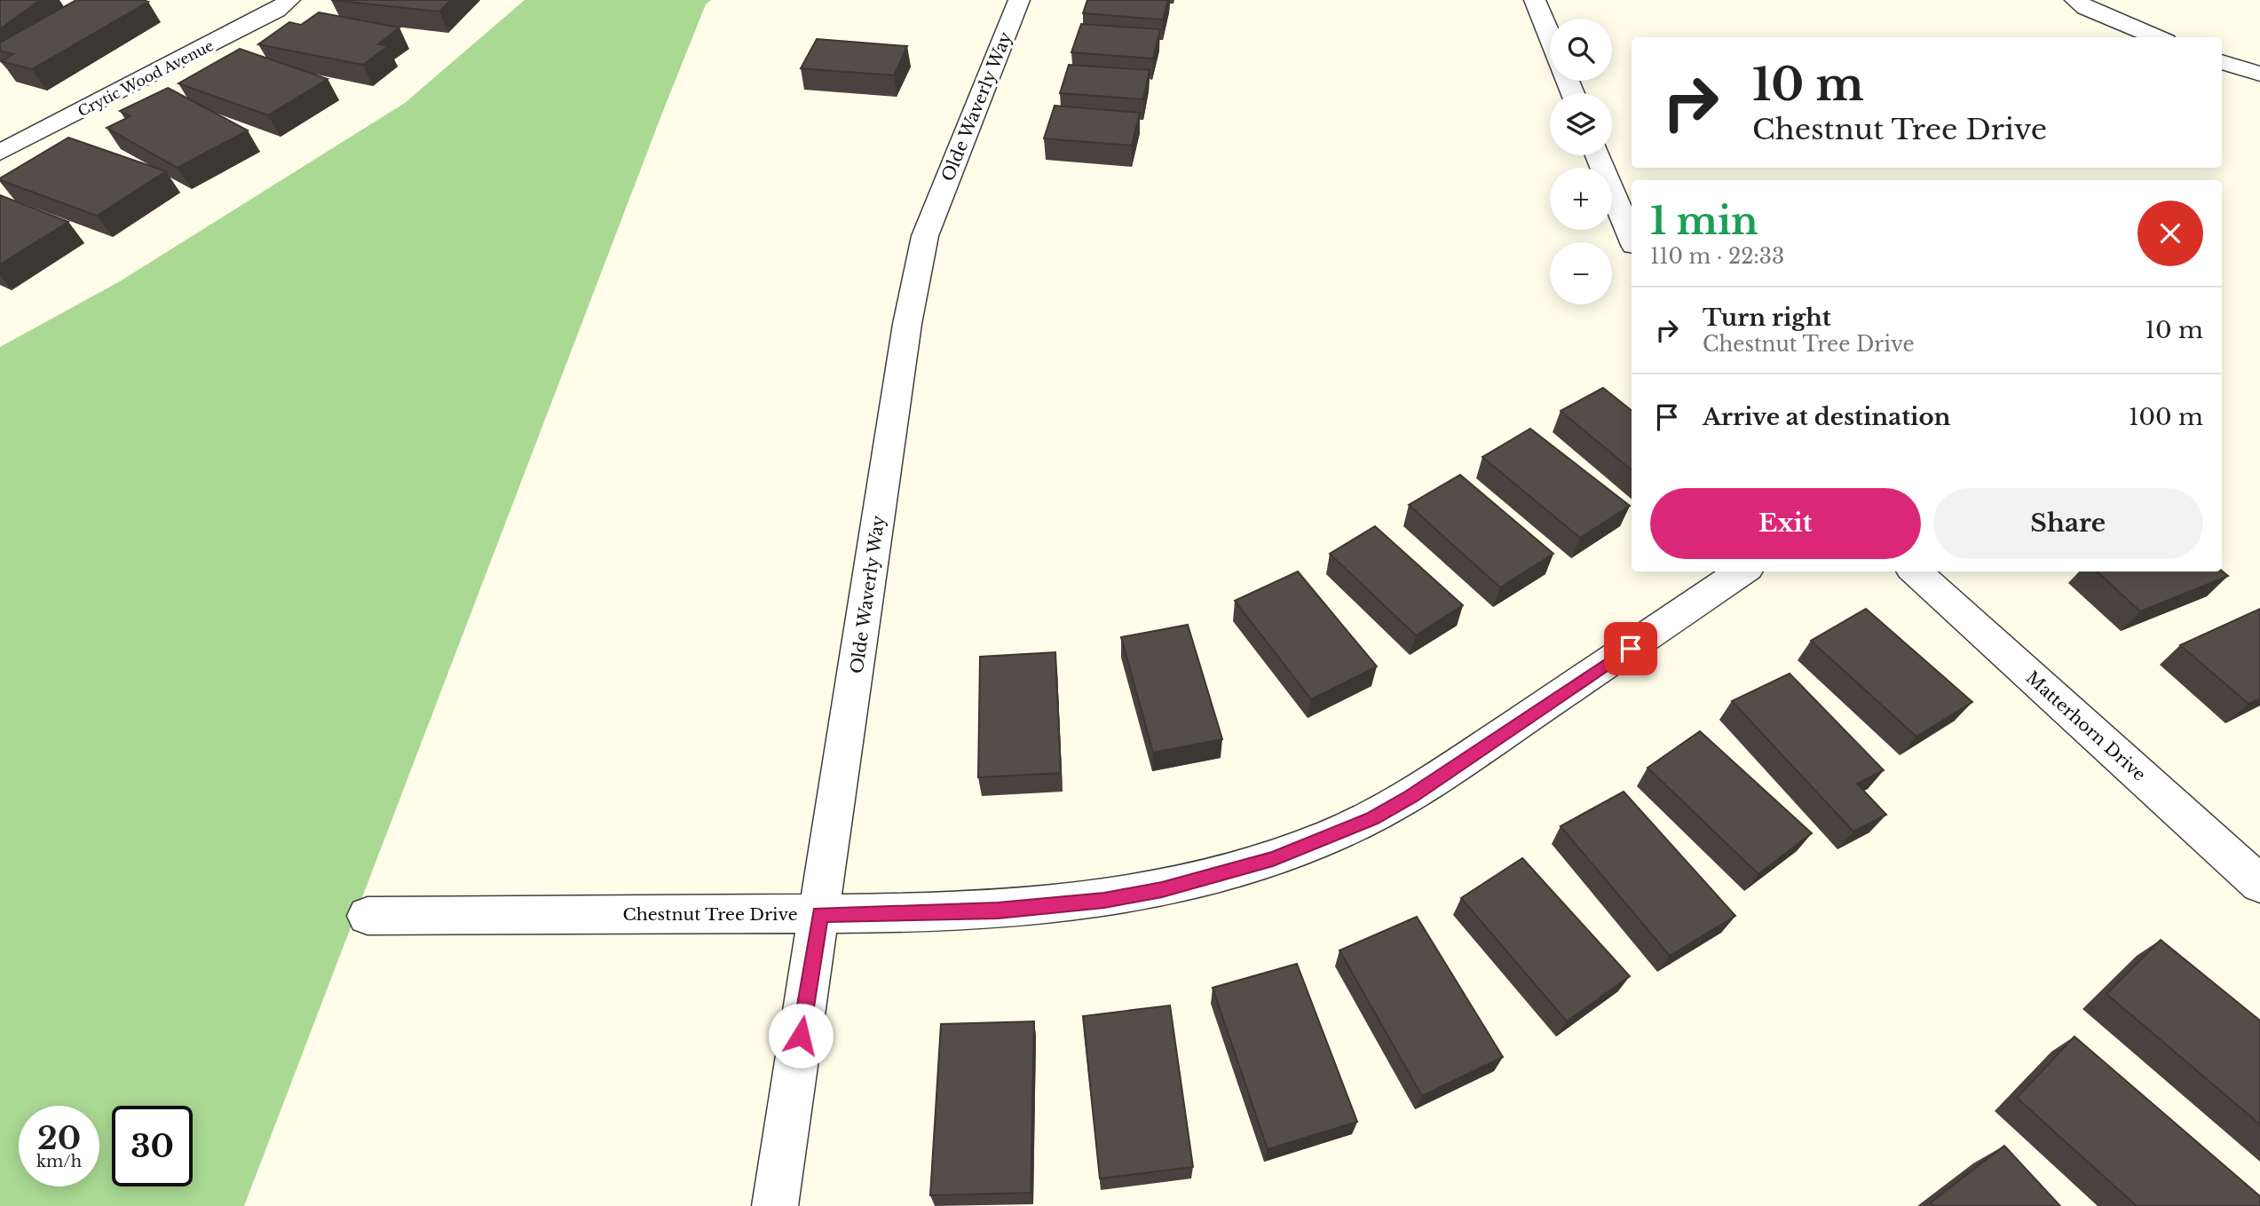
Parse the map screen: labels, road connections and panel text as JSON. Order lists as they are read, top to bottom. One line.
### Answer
{"streets":{"street":["Crytic Wood Avenue","Olde Waverly Way","Matterhorn Drive","Chestnut Tree Drive"]},"crossings":[["Olde Waverly Way","Chestnut Tree Drive"]],"page":{"map_buttons":["+","−"],"turn":["10 m","Chestnut Tree Drive"],"heading":["1 min","110 m · 22:33"],"list":[{"name":"Turn right","note":"Chestnut Tree Drive","value":"10 m"},{"name":"Arrive at destination","value":"100 m"}],"buttons":["Exit","Share"],"speed":"20 km/h","limit":"30"}}
